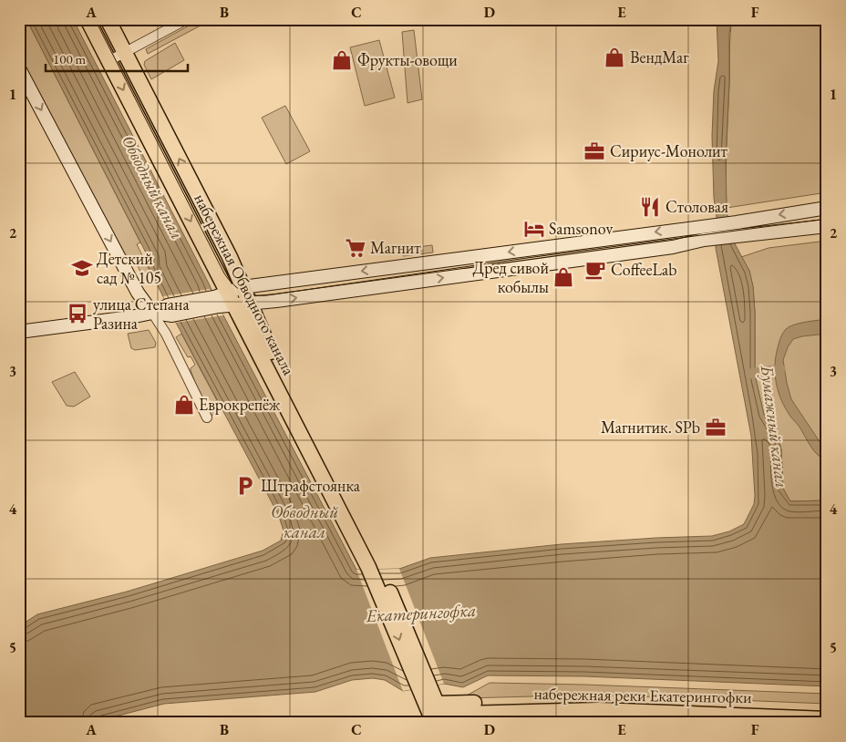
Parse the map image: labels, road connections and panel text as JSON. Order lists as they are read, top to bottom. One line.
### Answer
{"streets":{"main road":["набережная Обводного канала","набережная реки Екатерингофки"]},"crossings":[["набережная Обводного канала","набережная реки Екатерингофки"]],"water":["Обводный канал","Бумажный канал","Екатерингофка"],"places":{"shop":["ВендМаг","Фрукты-овощи","Дред сивой кобылы","Еврокрепёж"],"office":["Сириус-Монолит","Магнитик. SPb"],"restaurant":["Столовая"],"hotel":["Samsonov"],"supermarket":["Магнит"],"school or university":["Детский сад № 105"],"cafe":["CoffeeLab"],"bus stop":["улица Степана Разина"],"parking":["Штрафстоянка"]},"scale_bar":"100 m","grid":{"columns":["A","B","C","D","E","F"],"rows":["1","2","3","4","5"]}}
